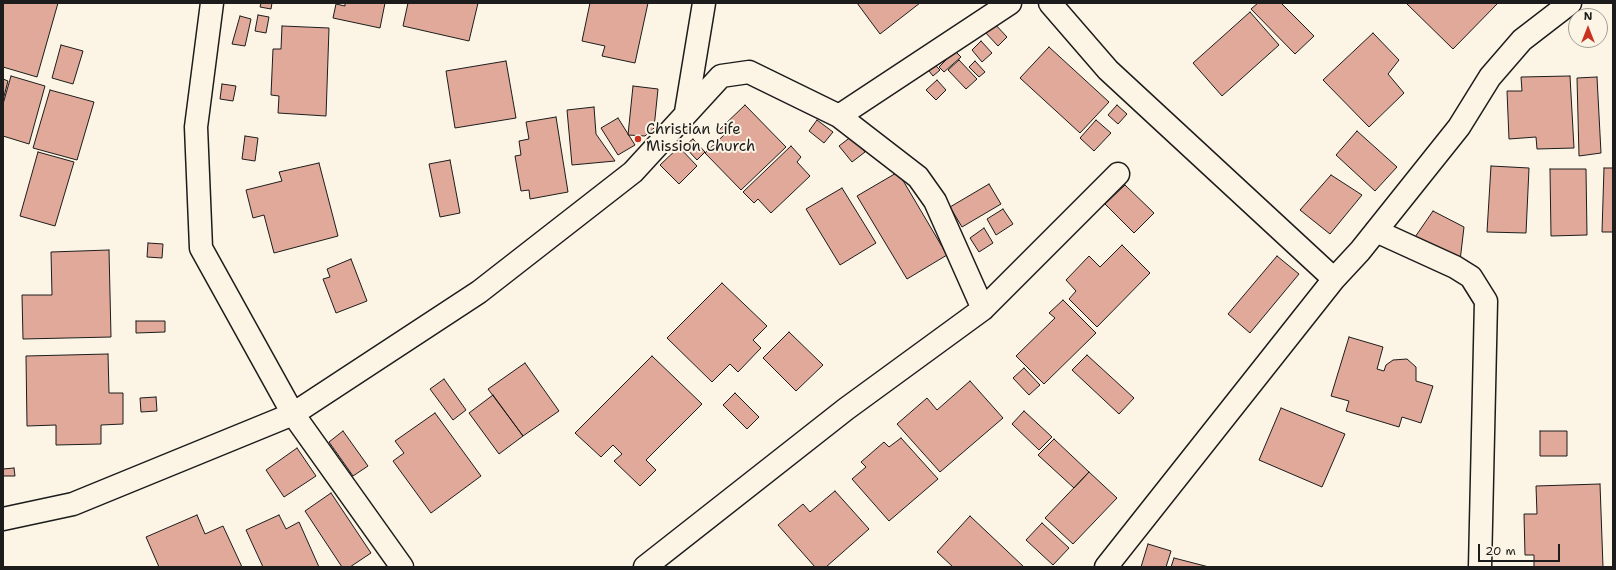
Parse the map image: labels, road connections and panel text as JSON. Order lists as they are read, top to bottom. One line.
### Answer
{"places":["Christian Life Mission Church"],"scale_bar":"20 m","north":"top"}
